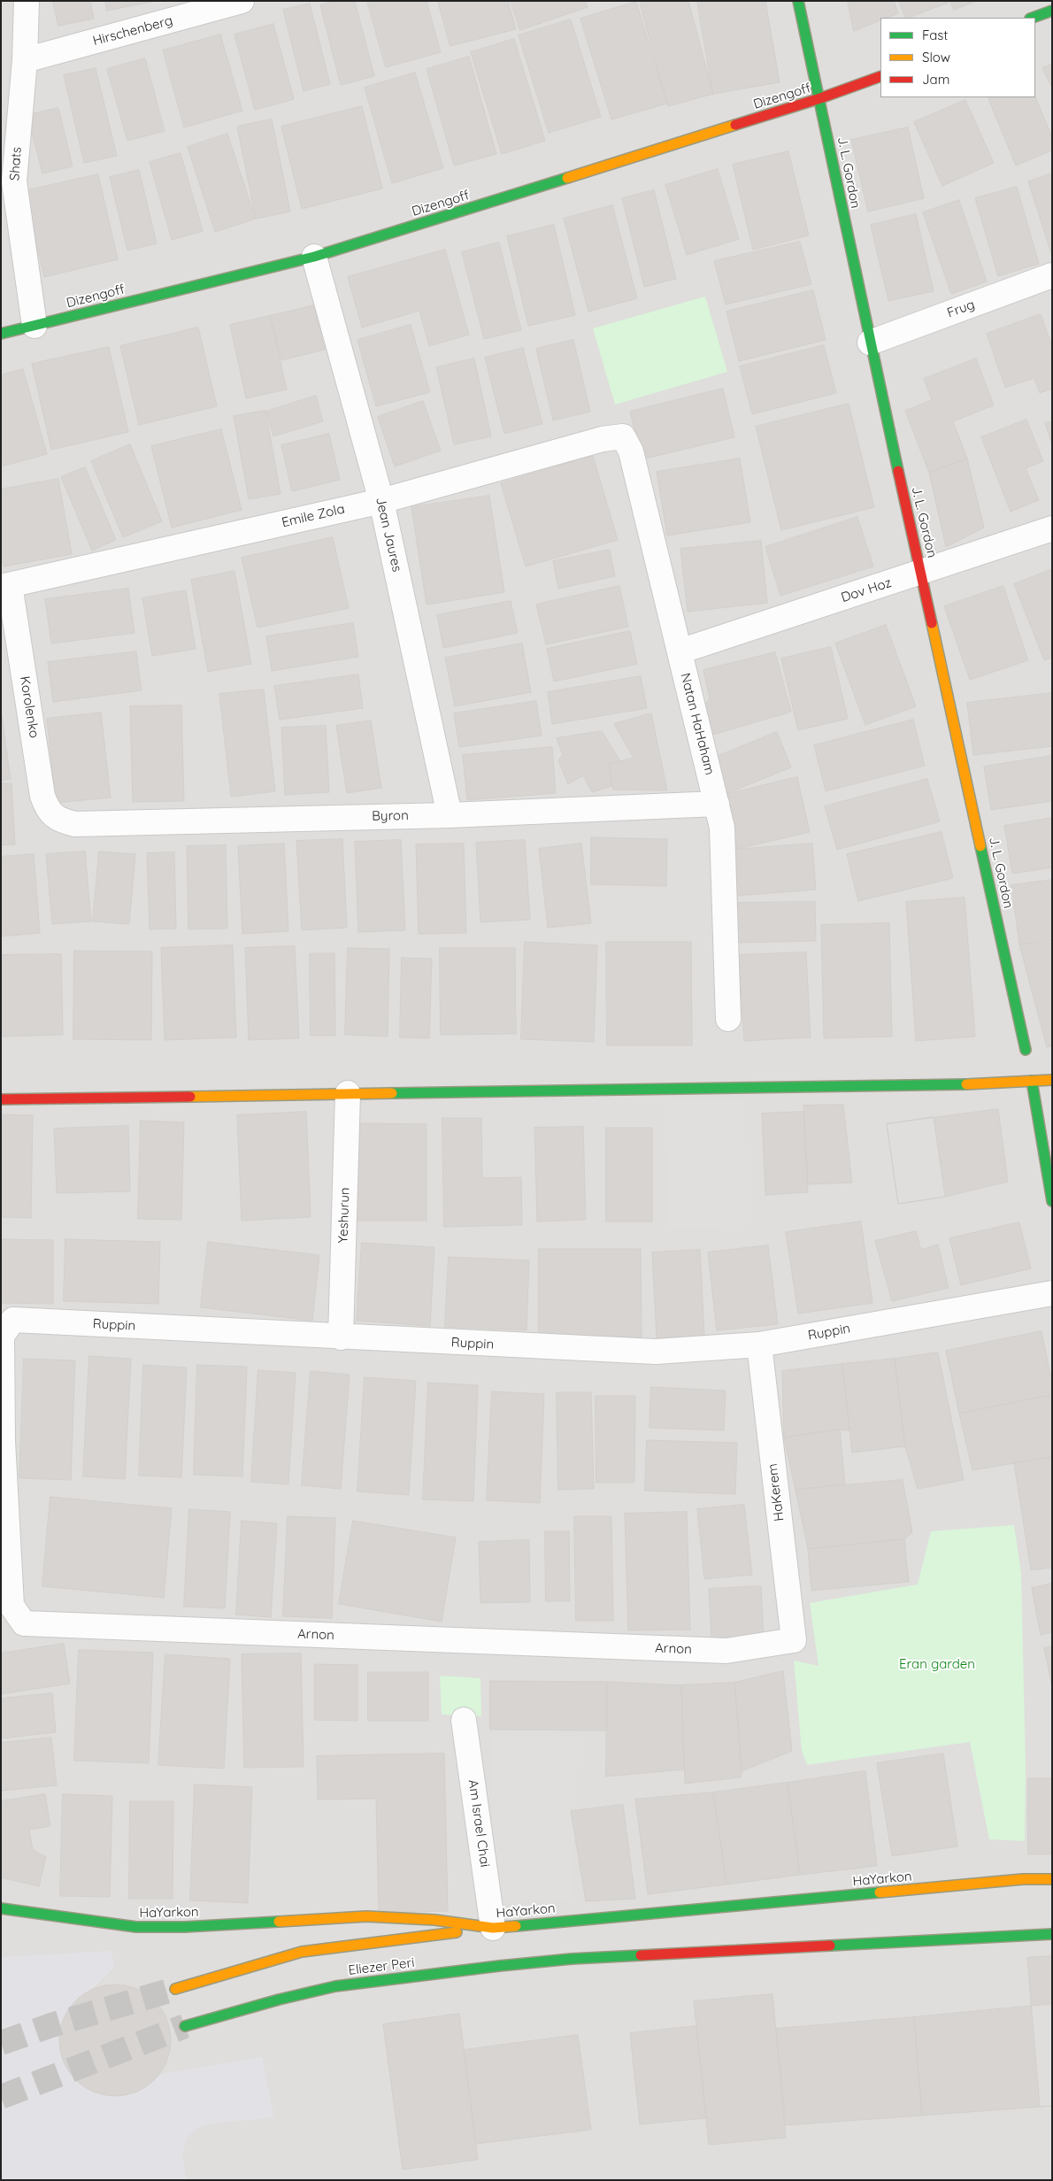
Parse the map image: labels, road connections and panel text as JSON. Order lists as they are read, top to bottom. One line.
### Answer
{"streets":{"street":["Hirschenberg","Dizengoff","Shats","J. L. Gordon","Frug","Emile Zola","Jean Jaures","Dov Hoz","Korolenko","Natan HaHaham","Byron","Yeshurun","Ruppin","HaKerem","Arnon","Am Israel Chai","HaYarkon","Eliezer Peri"]},"crossings":[["Hirschenberg","Shats"],["Dizengoff","Shats"],["Dizengoff","J. L. Gordon"],["Dizengoff","Jean Jaures"],["J. L. Gordon","Frug"],["J. L. Gordon","Dov Hoz"],["Emile Zola","Jean Jaures"],["Emile Zola","Korolenko"],["Emile Zola","Natan HaHaham"],["Jean Jaures","Byron"],["Dov Hoz","Natan HaHaham"],["Korolenko","Byron"],["Natan HaHaham","Byron"],["Yeshurun","Ruppin"],["Ruppin","HaKerem"],["Ruppin","Arnon"],["HaKerem","Arnon"],["Am Israel Chai","HaYarkon"],["Am Israel Chai","Eliezer Peri"],["HaYarkon","Eliezer Peri"]],"parks":["Eran garden"],"legend":["Fast","Slow","Jam"]}
